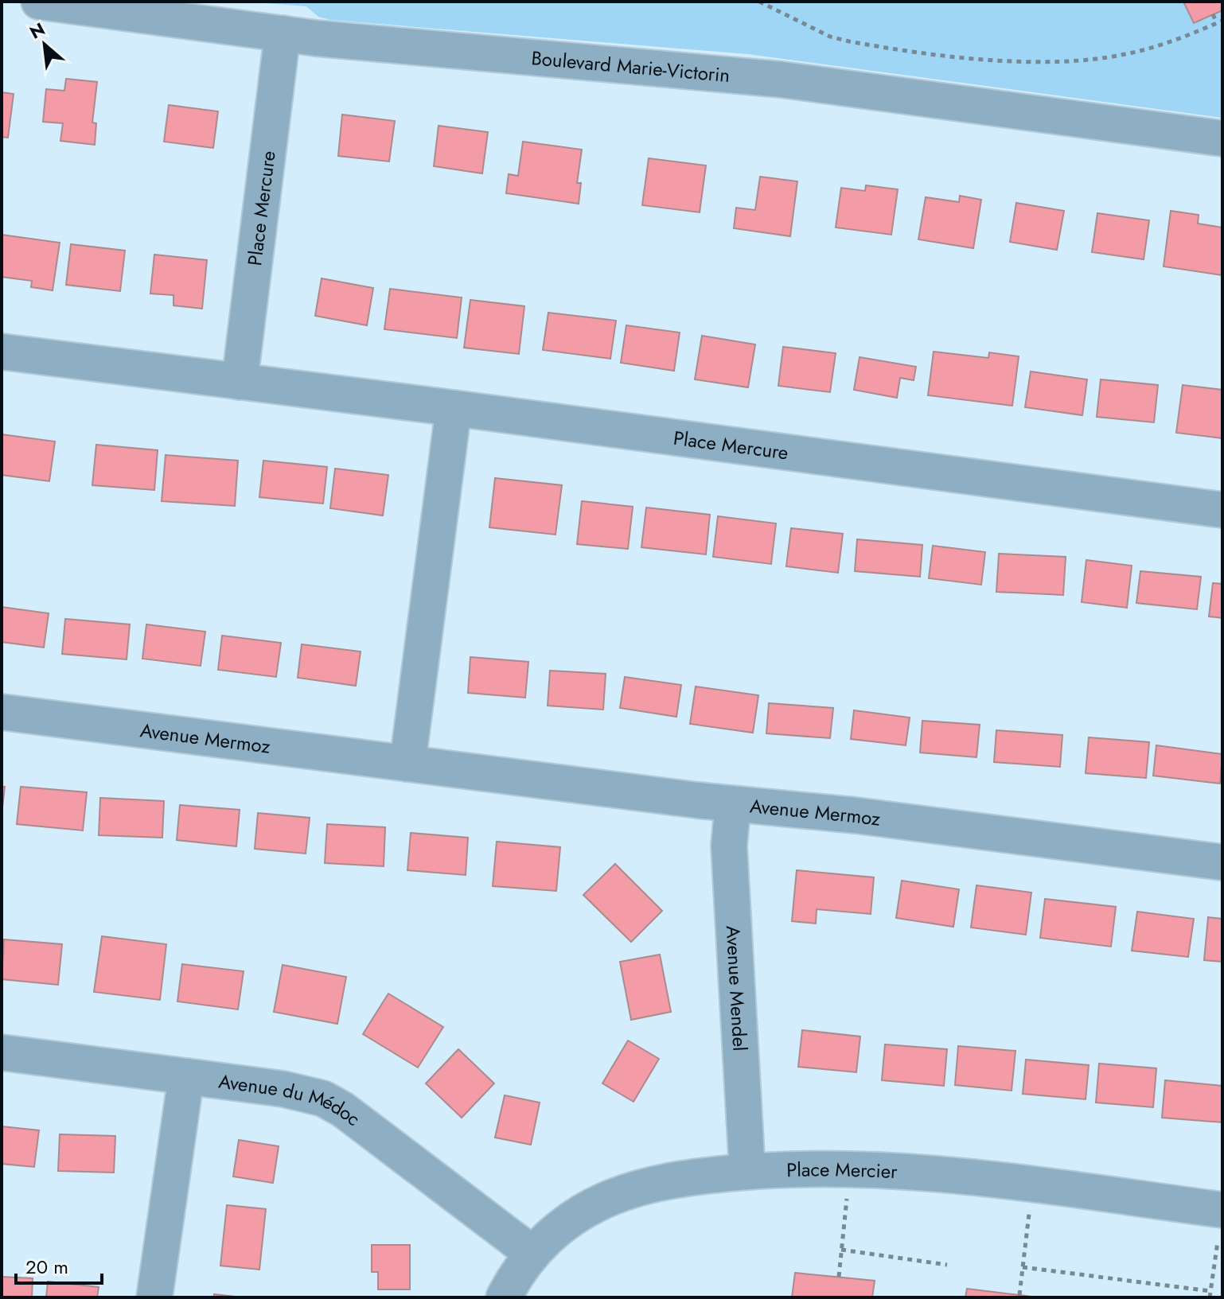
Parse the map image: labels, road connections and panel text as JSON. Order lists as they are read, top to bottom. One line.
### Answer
{"streets":{"street":["Boulevard Marie-Victorin","Place Mercure","Avenue Mermoz","Avenue Mendel","Avenue du Médoc","Place Mercier"]},"crossings":[["Boulevard Marie-Victorin","Place Mercure"],["Avenue Mermoz","Avenue Mendel"],["Avenue Mendel","Place Mercier"],["Avenue du Médoc","Place Mercier"]],"scale_bar":"20 m","north":"top left"}
